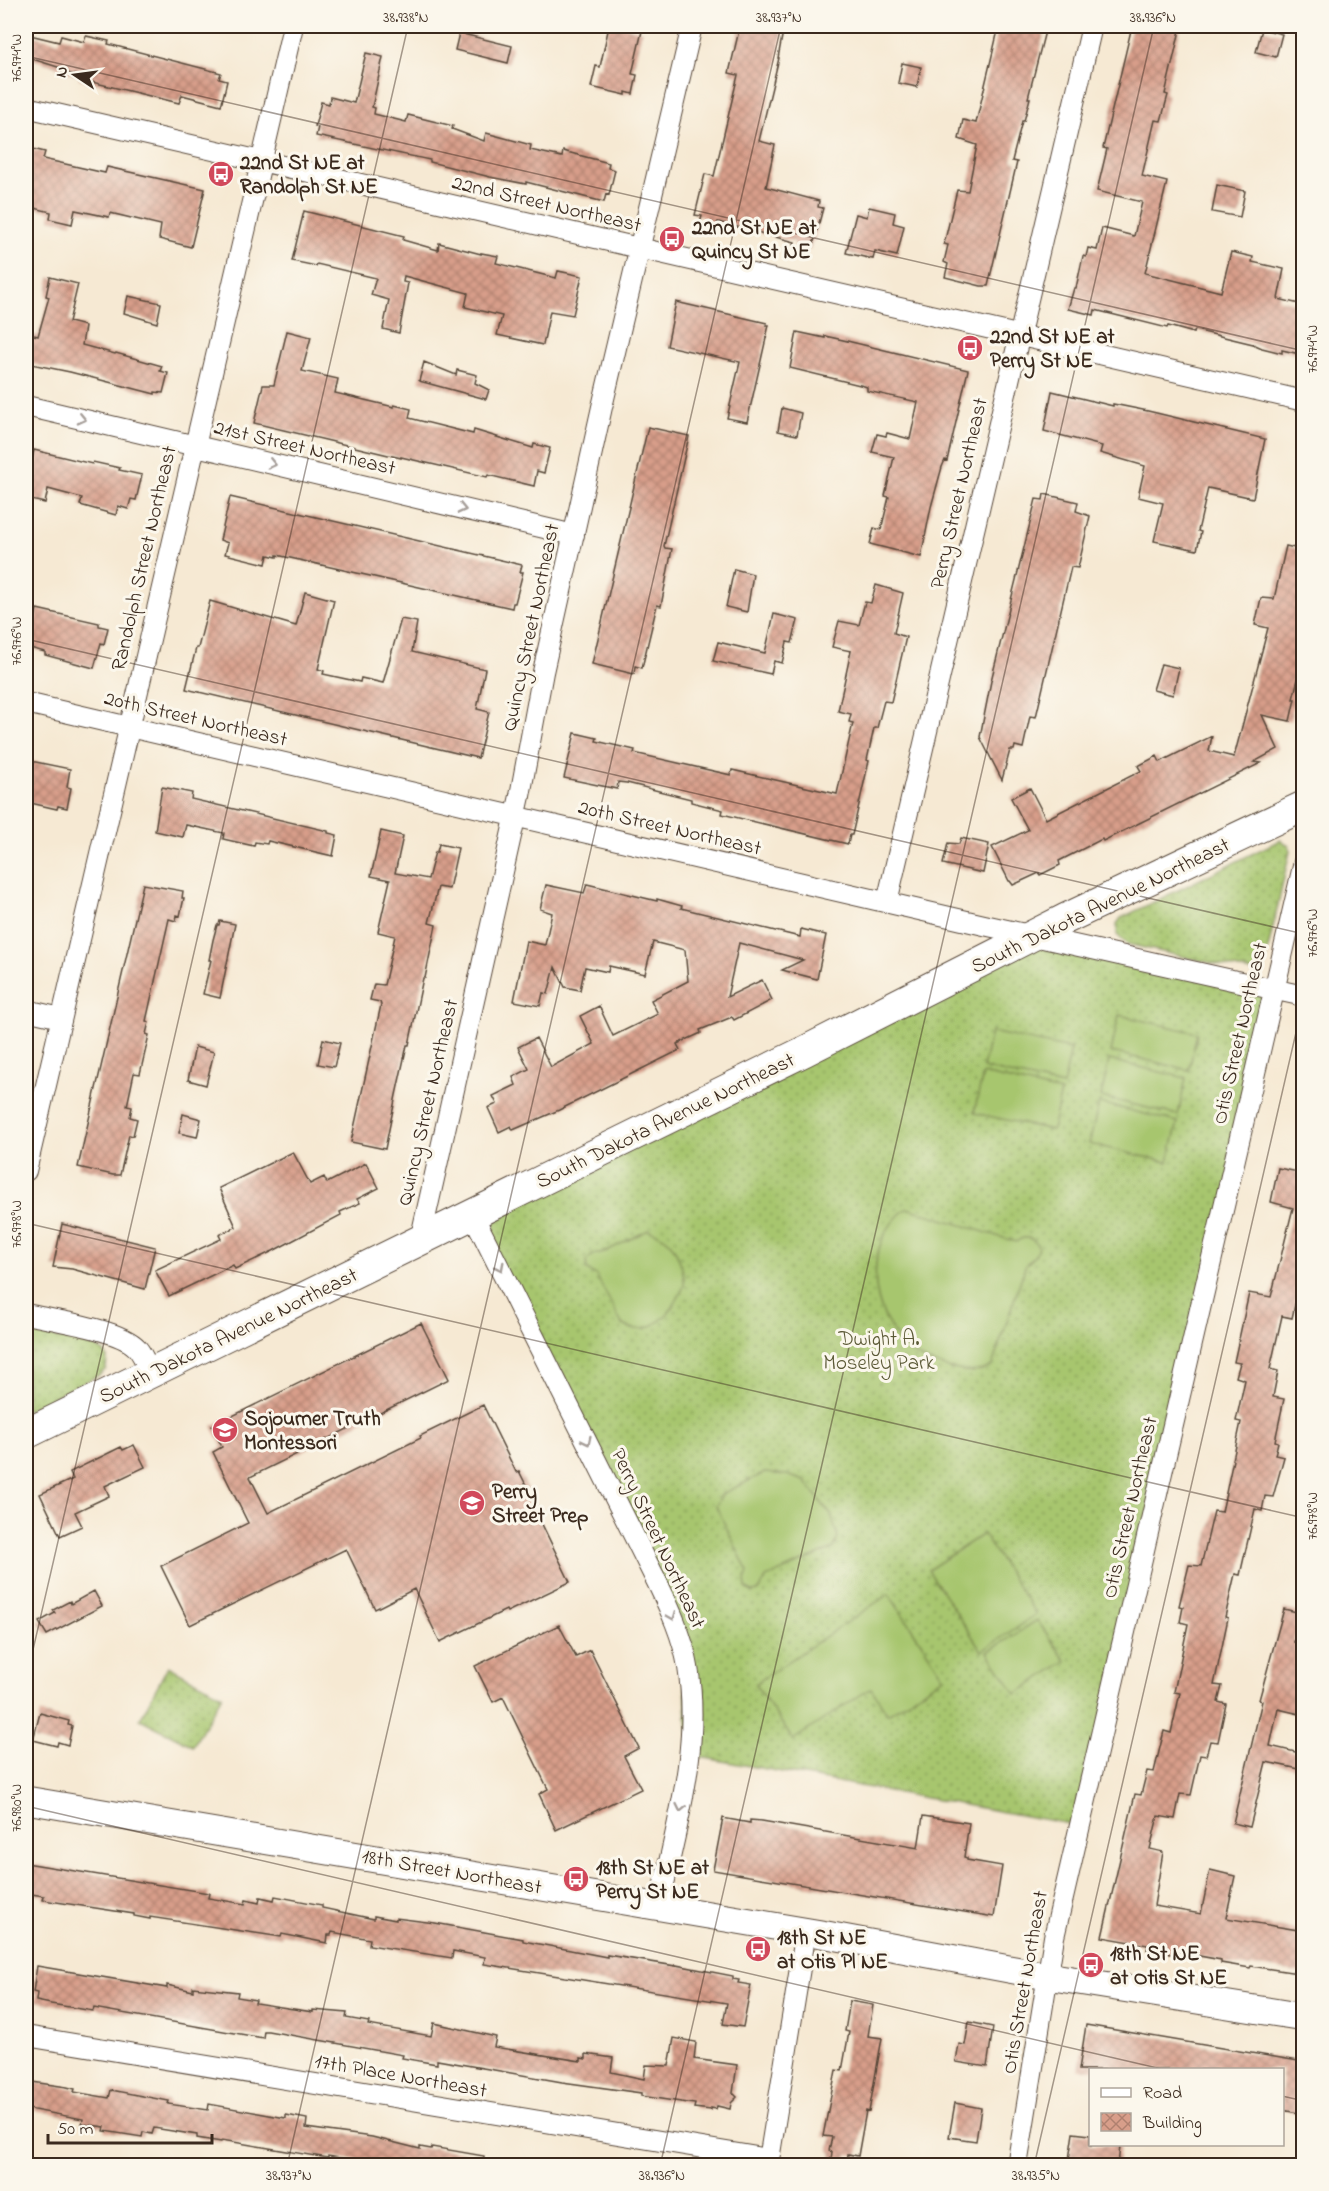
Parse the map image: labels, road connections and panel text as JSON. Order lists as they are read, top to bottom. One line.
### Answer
{"streets":{"main road":["South Dakota Avenue Northeast","18th Street Northeast"],"street":["22nd Street Northeast","21st Street Northeast","Perry Street Northeast","Randolph Street Northeast","Quincy Street Northeast","20th Street Northeast","Otis Street Northeast","17th Place Northeast"]},"crossings":[["22nd Street Northeast","Perry Street Northeast"],["22nd Street Northeast","Randolph Street Northeast"],["22nd Street Northeast","Quincy Street Northeast"],["21st Street Northeast","Randolph Street Northeast"],["21st Street Northeast","Quincy Street Northeast"],["Perry Street Northeast","20th Street Northeast"],["Perry Street Northeast","South Dakota Avenue Northeast"],["Perry Street Northeast","18th Street Northeast"],["Randolph Street Northeast","20th Street Northeast"],["Quincy Street Northeast","20th Street Northeast"],["Quincy Street Northeast","South Dakota Avenue Northeast"],["20th Street Northeast","South Dakota Avenue Northeast"],["20th Street Northeast","Otis Street Northeast"],["Otis Street Northeast","18th Street Northeast"]],"one_way":["21st Street Northeast","Perry Street Northeast"],"parks":["Dwight A. Moseley Park"],"places":{"bus stop":["22nd St NE at Randolph St NE","22nd St NE at Quincy St NE","22nd St NE at Perry St NE","18th St NE at Perry St NE","18th St NE at Otis Pl NE","18th St NE at Otis St NE"],"school or university":["Sojourner Truth Montessori","Perry Street Prep"]},"legend":["Road","Building"],"scale_bar":"50 m","north":"left","coordinates":["38.938°N","38.937°N","38.936°N","76.974°W","76.976°W","76.978°W","76.980°W","38.935°N"]}
